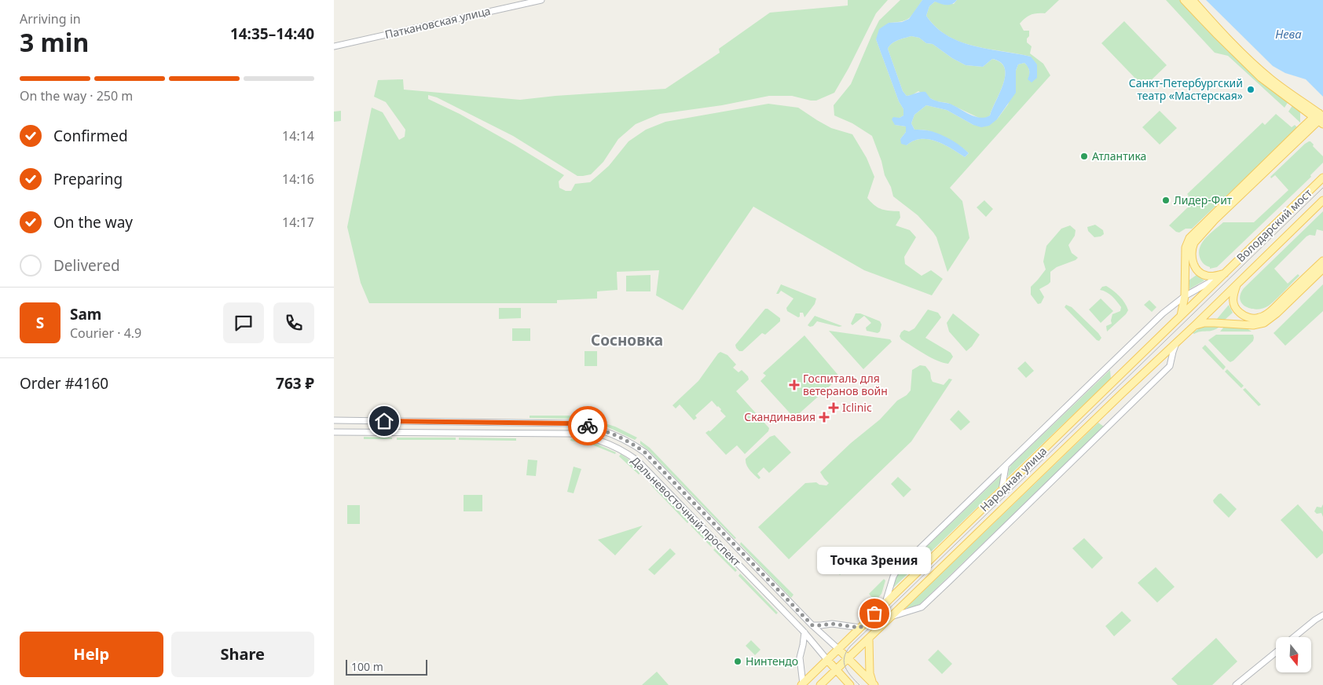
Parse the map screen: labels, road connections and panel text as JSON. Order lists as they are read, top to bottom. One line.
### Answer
{"streets":{"main road":["Володарский мост","Народная улица","Дальневосточный проспект"],"street":["Паткановская улица"]},"crossings":[["Володарский мост","Народная улица"],["Народная улица","Дальневосточный проспект"]],"districts":["Сосновка"],"water":["Нева"],"places":{"other":["Санкт-Петербургский театр «Мастерская»","Атлантика","Лидер-Фит","Точка Зрения","Нинтендо"],"health":["Госпиталь для ветеранов войн","Iclinic","Скандинавия"]},"scale_bar":"100 m","north":"bottom","page":{"heading":["3 min","Arriving in","14:35–14:40"],"panel":["Sam","Courier · 4.9","Order #4160","763 ₽"],"bar":"On the way · 250 m","list":[["Confirmed","14:14"],["Preparing","14:16"],["On the way","14:17"],"Delivered"],"round":"S","bubble":"Точка Зрения","buttons":["Help","Share"],"scale":"100 m"}}
